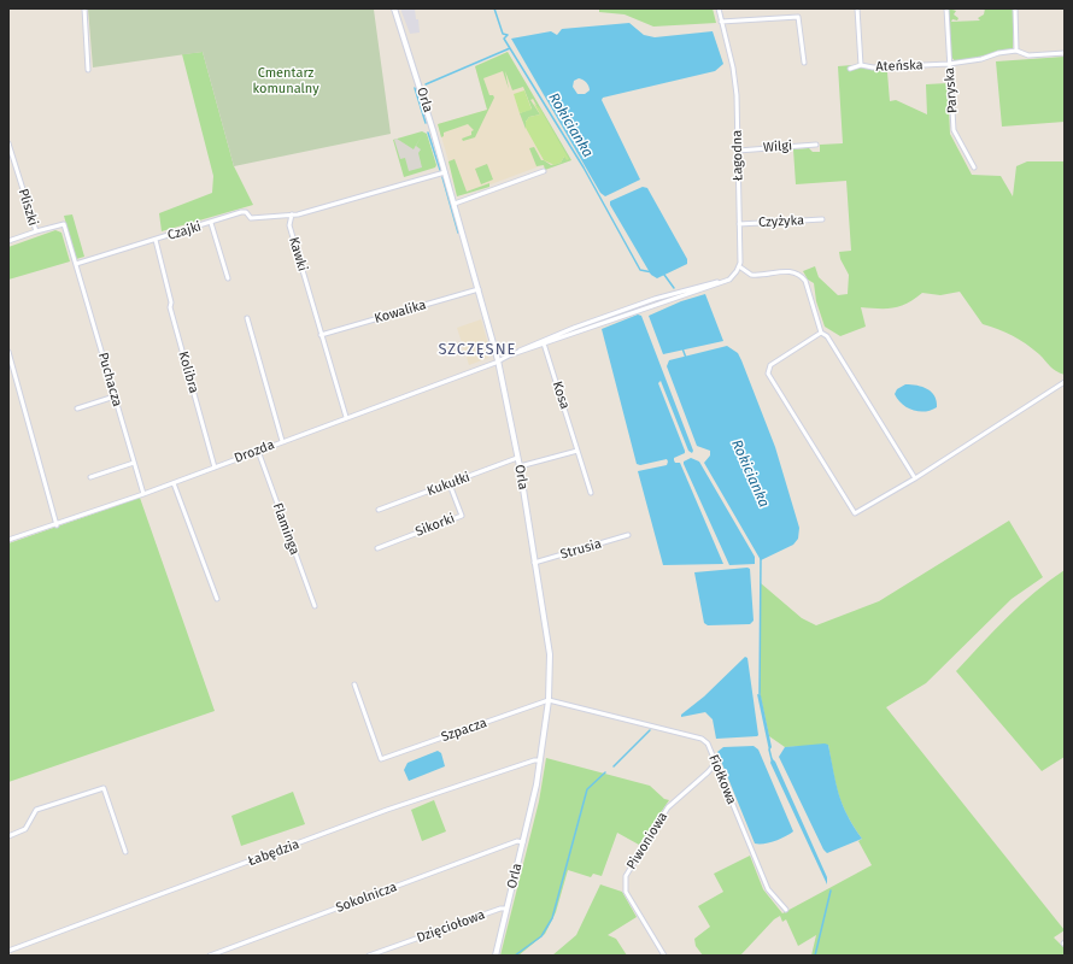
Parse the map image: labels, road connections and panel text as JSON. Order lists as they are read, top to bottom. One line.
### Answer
{"streets":{"street":["Ateńska","Paryska","Orla","Wilgi","Łagodna","Pliszki","Czyżyka","Czajki","Kawki","Kowalika","Kolibra","Puchacza","Kosa","Drozda","Kukułki","Sikorki","Flaminga","Strusia","Szpacza","Fiołkowa","Piwoniowa","Łabędzia","Sokolnicza","Dzięciołowa"]},"crossings":[["Ateńska","Paryska"],["Orla","Kowalika"],["Orla","Drozda"],["Orla","Kukułki"],["Orla","Strusia"],["Orla","Szpacza"],["Orla","Fiołkowa"],["Orla","Łabędzia"],["Orla","Sokolnicza"],["Orla","Dzięciołowa"],["Wilgi","Łagodna"],["Łagodna","Czyżyka"],["Pliszki","Czajki"],["Pliszki","Puchacza"],["Czajki","Kawki"],["Czajki","Kolibra"],["Czajki","Puchacza"],["Kawki","Kowalika"],["Kawki","Drozda"],["Kolibra","Drozda"],["Puchacza","Drozda"],["Drozda","Flaminga"],["Kukułki","Sikorki"],["Szpacza","Fiołkowa"],["Fiołkowa","Piwoniowa"]],"districts":["SZCZĘSNE"],"water":["Rokicianka"],"parks":["Cmentarz komunalny"]}
